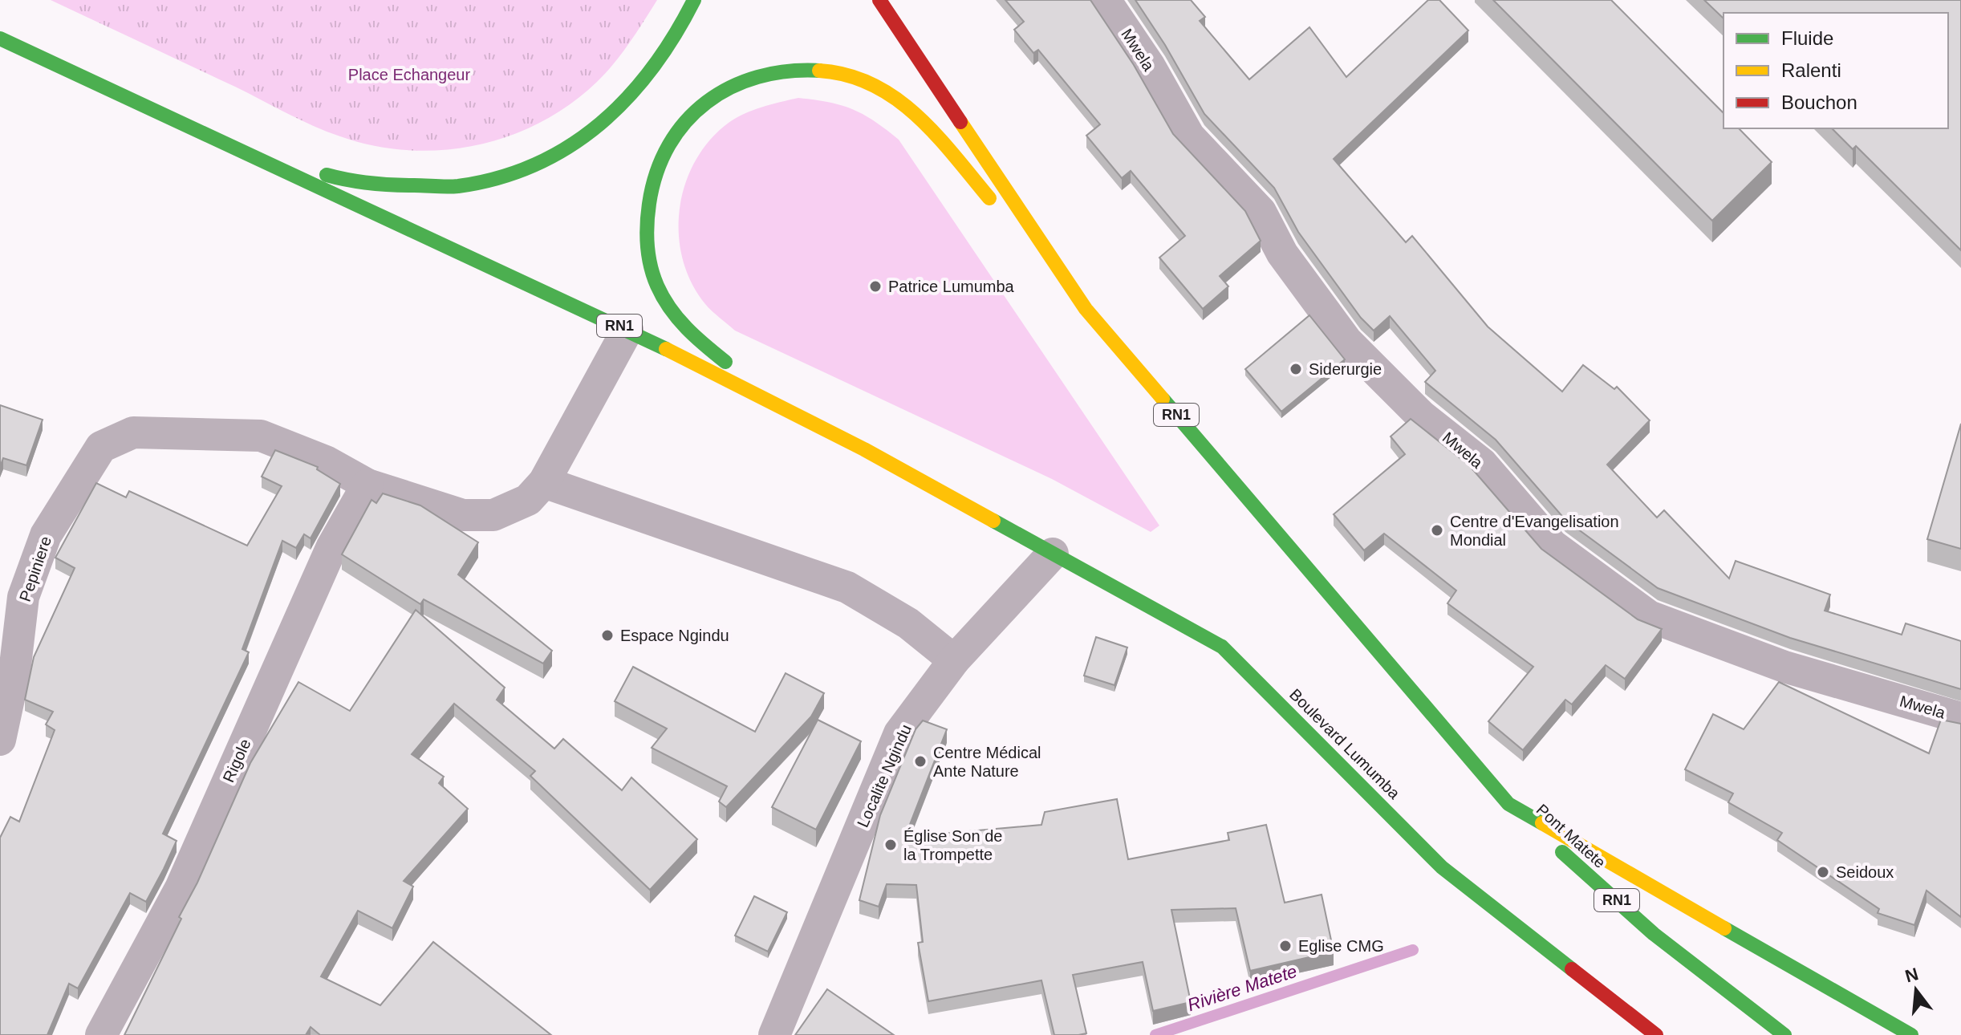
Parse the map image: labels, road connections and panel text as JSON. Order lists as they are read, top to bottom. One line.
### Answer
{"streets":{"highway":["RN1","Boulevard Lumumba","Pont Matete"],"street":["Mwela","Pepiniere","Rigole","Localite Ngindu"]},"crossings":[["RN1","Boulevard Lumumba"],["RN1","Localite Ngindu"],["RN1","Pont Matete"],["Pepiniere","Rigole"],["Boulevard Lumumba","Localite Ngindu"]],"water":["Rivière Matete"],"parks":["Place Echangeur"],"places":["Patrice Lumumba","Siderurgie","Centre d'Evangelisation Mondial","Espace Ngindu","Centre Médical Ante Nature","Église Son de la Trompette","Seidoux","Eglise CMG"],"legend":["Fluide","Ralenti","Bouchon"],"north":"top"}
